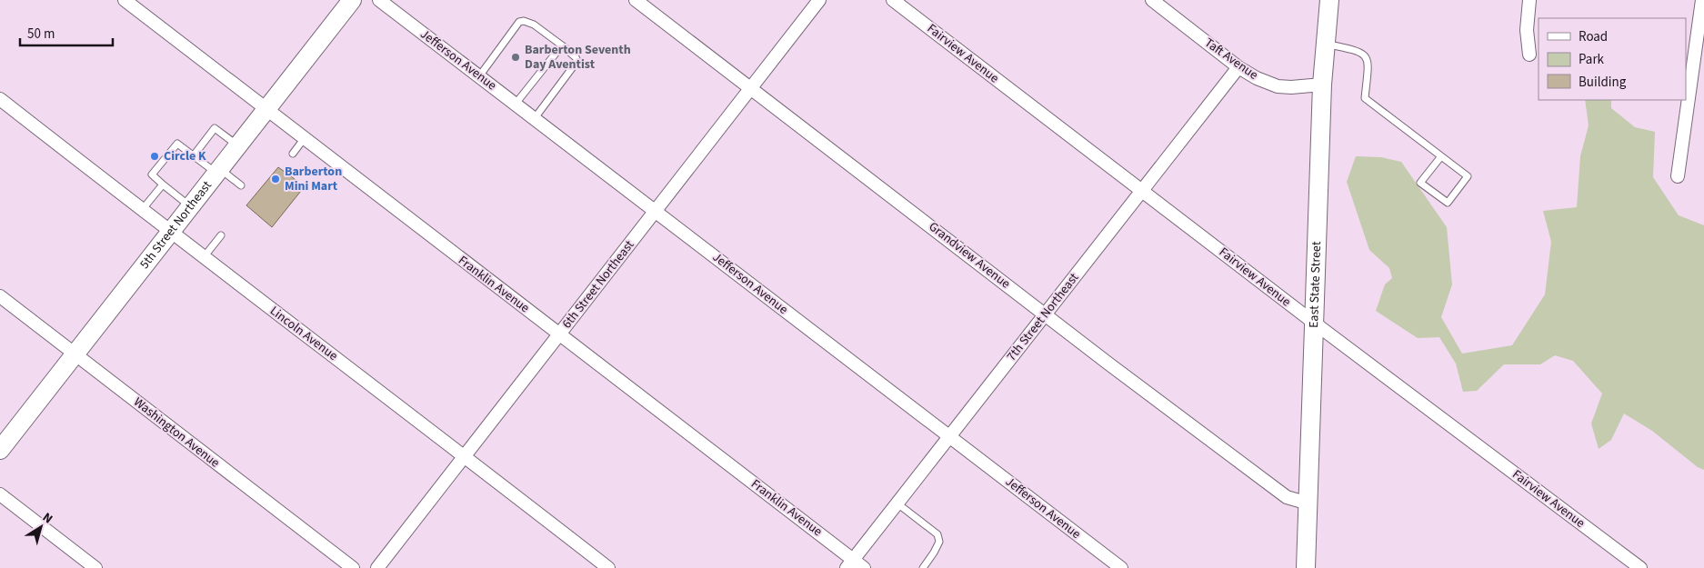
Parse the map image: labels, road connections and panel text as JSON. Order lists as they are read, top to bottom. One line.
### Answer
{"streets":{"main road":["5th Street Northeast","East State Street"],"street":["Fairview Avenue","Taft Avenue","Jefferson Avenue","Grandview Avenue","Franklin Avenue","6th Street Northeast","7th Street Northeast","Lincoln Avenue","Washington Avenue"]},"crossings":[["Fairview Avenue","East State Street"],["Fairview Avenue","7th Street Northeast"],["Taft Avenue","East State Street"],["Taft Avenue","7th Street Northeast"],["Jefferson Avenue","6th Street Northeast"],["Jefferson Avenue","7th Street Northeast"],["5th Street Northeast","Franklin Avenue"],["5th Street Northeast","Lincoln Avenue"],["5th Street Northeast","Washington Avenue"],["Grandview Avenue","East State Street"],["Grandview Avenue","6th Street Northeast"],["Grandview Avenue","7th Street Northeast"],["Franklin Avenue","6th Street Northeast"],["Franklin Avenue","7th Street Northeast"],["6th Street Northeast","Lincoln Avenue"]],"places":["Barberton Seventh Day Aventist","Circle K","Barberton Mini Mart"],"legend":["Road","Park","Building"],"scale_bar":"50 m","north":"top right"}
